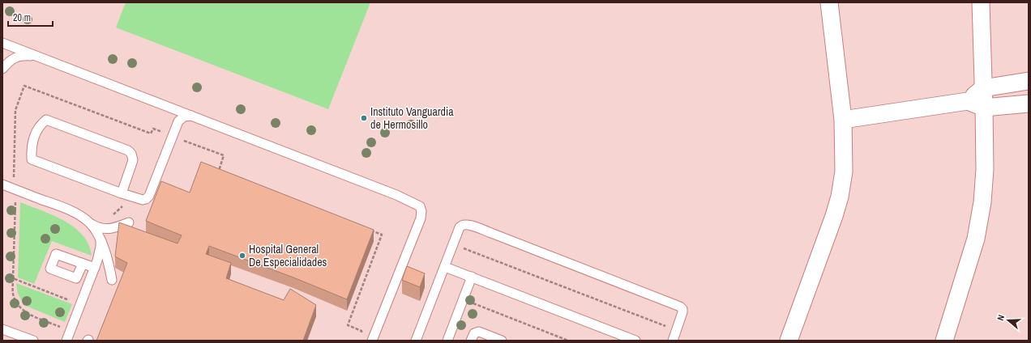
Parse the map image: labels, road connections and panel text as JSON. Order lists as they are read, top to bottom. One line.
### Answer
{"places":["Instituto Vanguardia de Hermosillo","Hospital General De Especialidades"],"scale_bar":"20 m","north":"left"}
